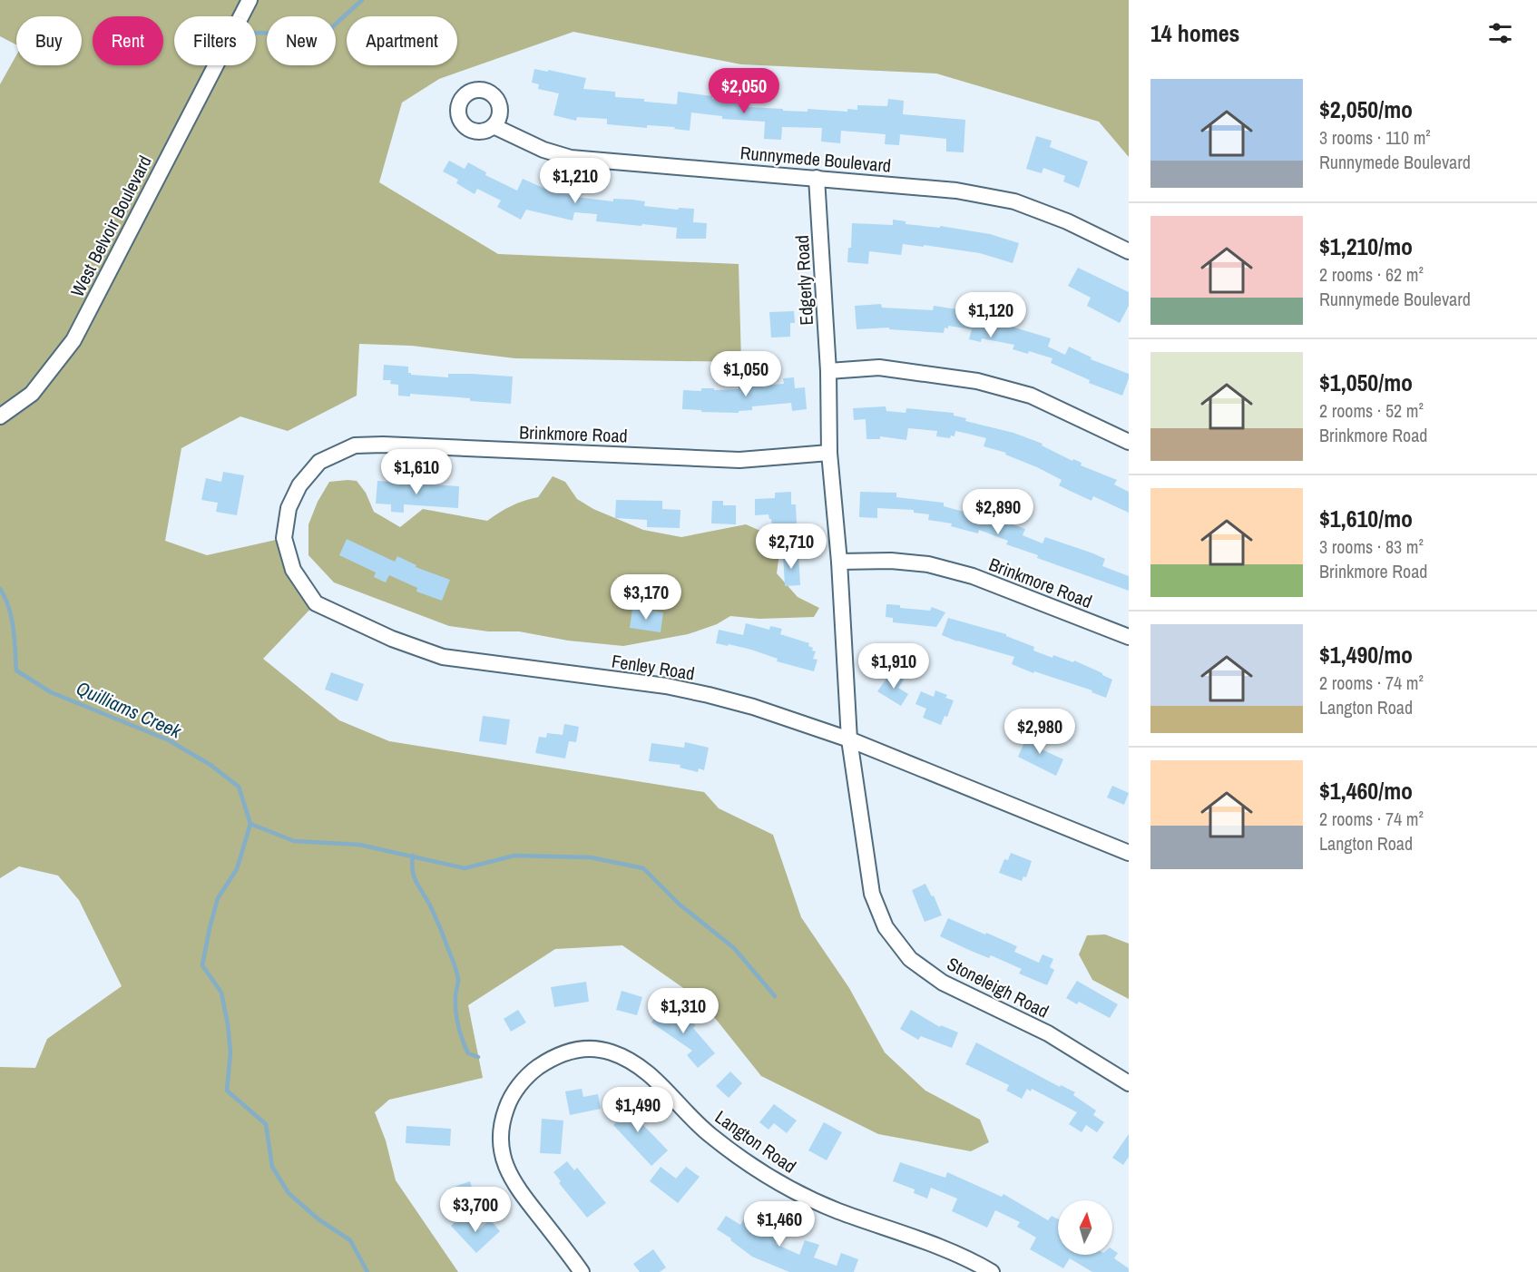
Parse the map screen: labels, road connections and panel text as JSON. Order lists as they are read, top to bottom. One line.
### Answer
{"streets":{"street":["Runnymede Boulevard","West Belvoir Boulevard","Edgerly Road","Brinkmore Road","Fenley Road","Stoneleigh Road","Langton Road"]},"crossings":[["Runnymede Boulevard","Edgerly Road"],["Edgerly Road","Brinkmore Road"],["Edgerly Road","Fenley Road"],["Edgerly Road","Stoneleigh Road"],["Brinkmore Road","Fenley Road"],["Fenley Road","Stoneleigh Road"]],"water":["Quilliams Creek"],"north":"top","page":{"heading":"14 homes","chip":["Buy","Rent","Filters","New","Apartment"],"list":[{"name":"$2,050/mo","note":"3 rooms · 110 m² · Runnymede Boulevard"},{"name":"$1,210/mo","note":"2 rooms · 62 m² · Runnymede Boulevard"},{"name":"$1,050/mo","note":"2 rooms · 52 m² · Brinkmore Road"},{"name":"$1,610/mo","note":"3 rooms · 83 m² · Brinkmore Road"},{"name":"$1,490/mo","note":"2 rooms · 74 m² · Langton Road"},{"name":"$1,460/mo","note":"2 rooms · 74 m² · Langton Road"}],"price":["$2,050","$1,210","$1,120","$1,050","$1,610","$2,890","$2,710","$3,170","$1,910","$2,980","$1,310","$1,490","$3,700","$1,460"]}}
